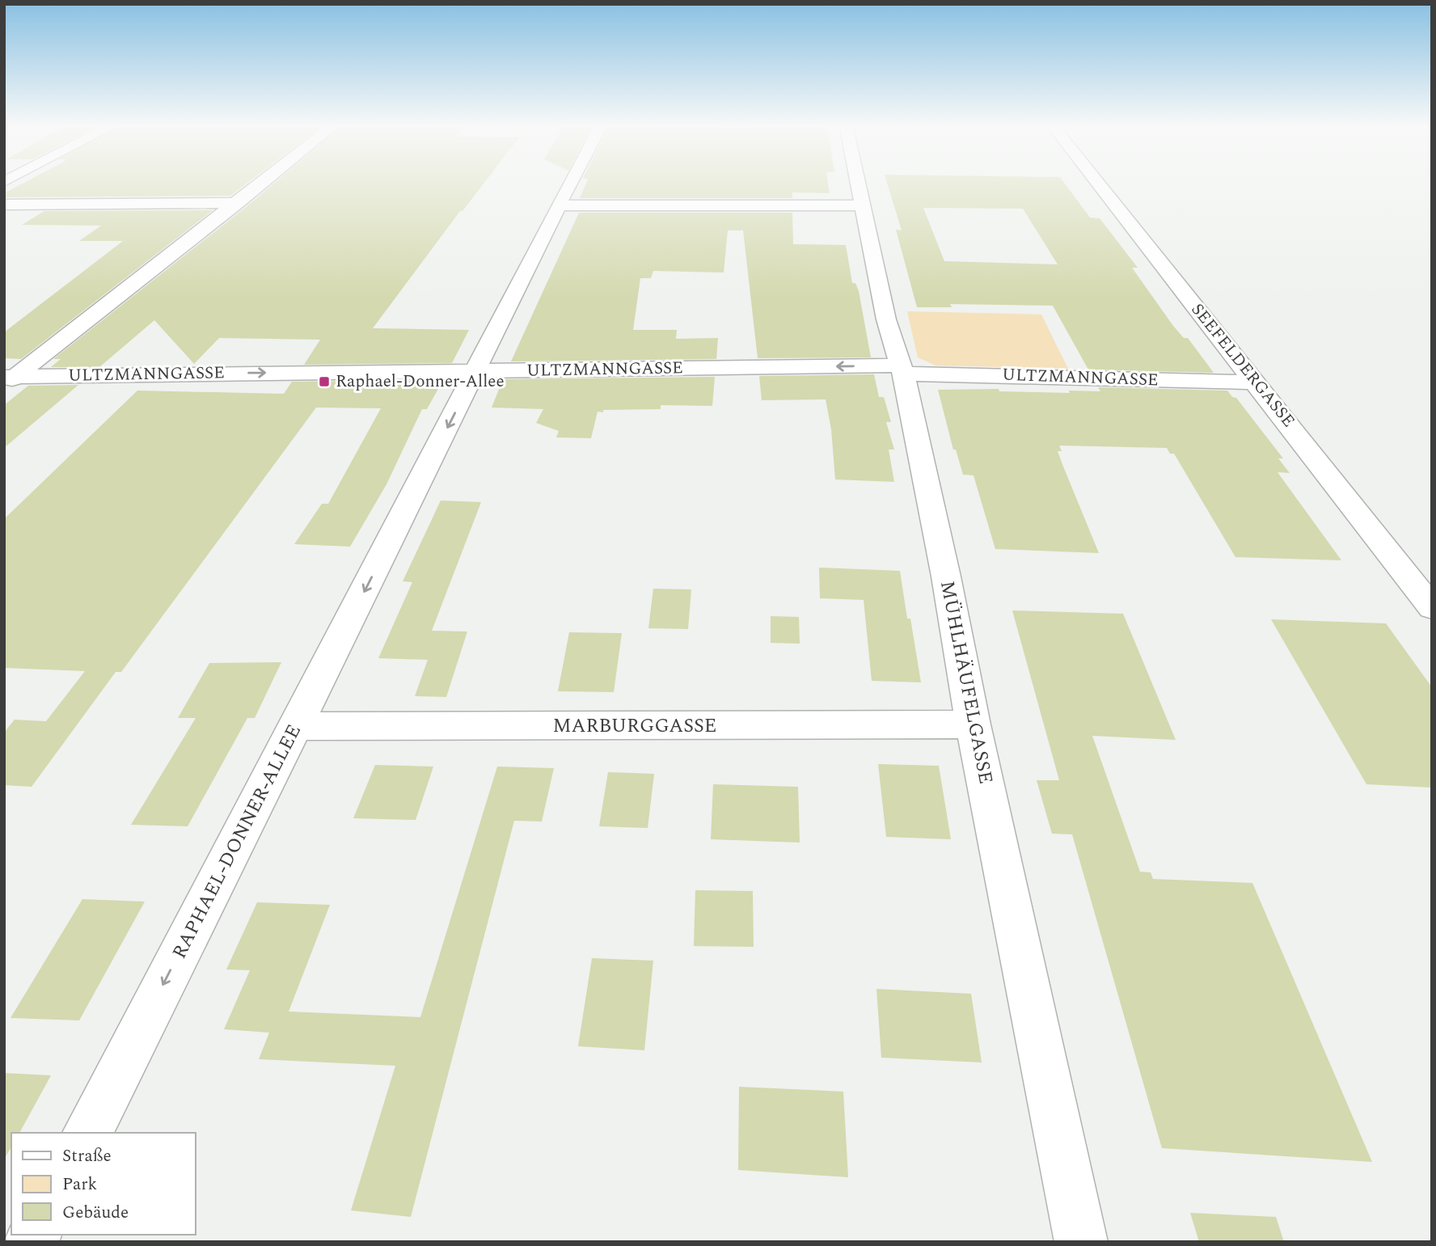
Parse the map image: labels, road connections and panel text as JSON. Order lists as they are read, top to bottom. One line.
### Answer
{"streets":{"street":["SEEFELDERGASSE","ULTZMANNGASSE","MÜHLHÄUFELGASSE","MARBURGGASSE","RAPHAEL-DONNER-ALLEE"]},"crossings":[["SEEFELDERGASSE","ULTZMANNGASSE"],["ULTZMANNGASSE","MÜHLHÄUFELGASSE"],["ULTZMANNGASSE","RAPHAEL-DONNER-ALLEE"],["MÜHLHÄUFELGASSE","MARBURGGASSE"],["MARBURGGASSE","RAPHAEL-DONNER-ALLEE"]],"one_way":["RAPHAEL-DONNER-ALLEE"],"places":{"transit":["Raphael-Donner-Allee"]},"legend":["Straße","Park","Gebäude"]}
